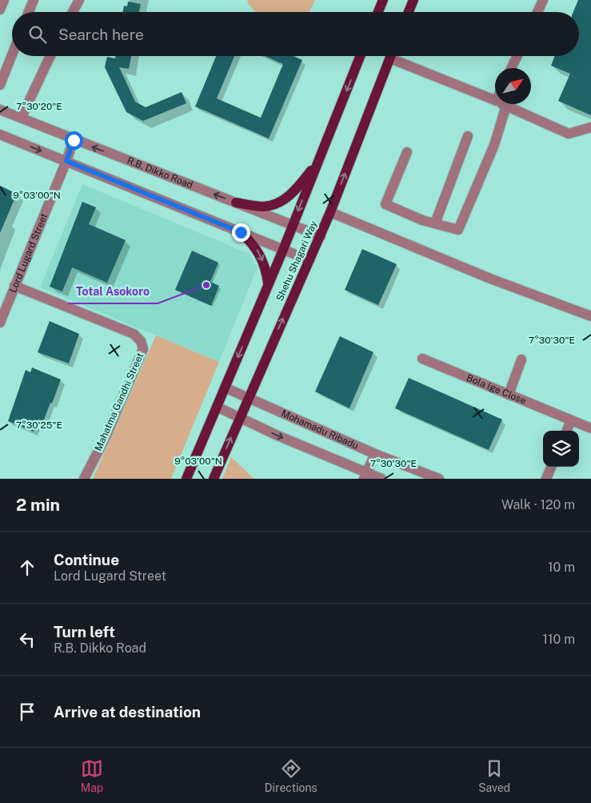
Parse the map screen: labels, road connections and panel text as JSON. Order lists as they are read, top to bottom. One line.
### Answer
{"streets":{"main road":["Shehu Shagari Way"],"street":["R.B. Dikko Road","Lord Lugard Street","Bola Ige Close","Mahatma Gandhi Street","Mohamadu Ribadu"]},"crossings":[["R.B. Dikko Road","Lord Lugard Street"],["R.B. Dikko Road","Shehu Shagari Way"],["Lord Lugard Street","Mahatma Gandhi Street"],["Shehu Shagari Way","Mohamadu Ribadu"]],"places":["Total Asokoro"],"north":"top right","page":{"search":"Search here","heading":["2 min","Walk · 120 m"],"list":[["Continue","Lord Lugard Street","10 m"],["Turn left","R.B. Dikko Road","110 m"],"Arrive at destination"],"nav":["Map","Directions","Saved"]},"coordinates":["7°30'20\"E","9°03'00\"N","7°30'30\"E","7°30'25\"E"]}
